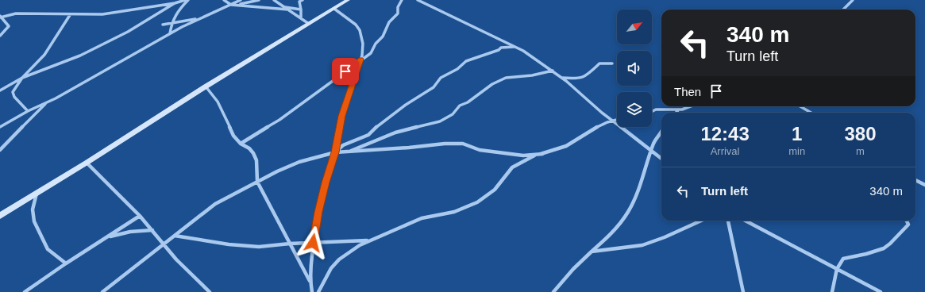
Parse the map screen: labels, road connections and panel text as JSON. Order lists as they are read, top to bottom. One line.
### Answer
{"north":"top right","page":{"turn":["340 m","Turn left"],"then":"Then","eta":["12:43","Arrival","1","min","380","m"],"list":[{"name":"Turn left","value":"340 m"}]}}
